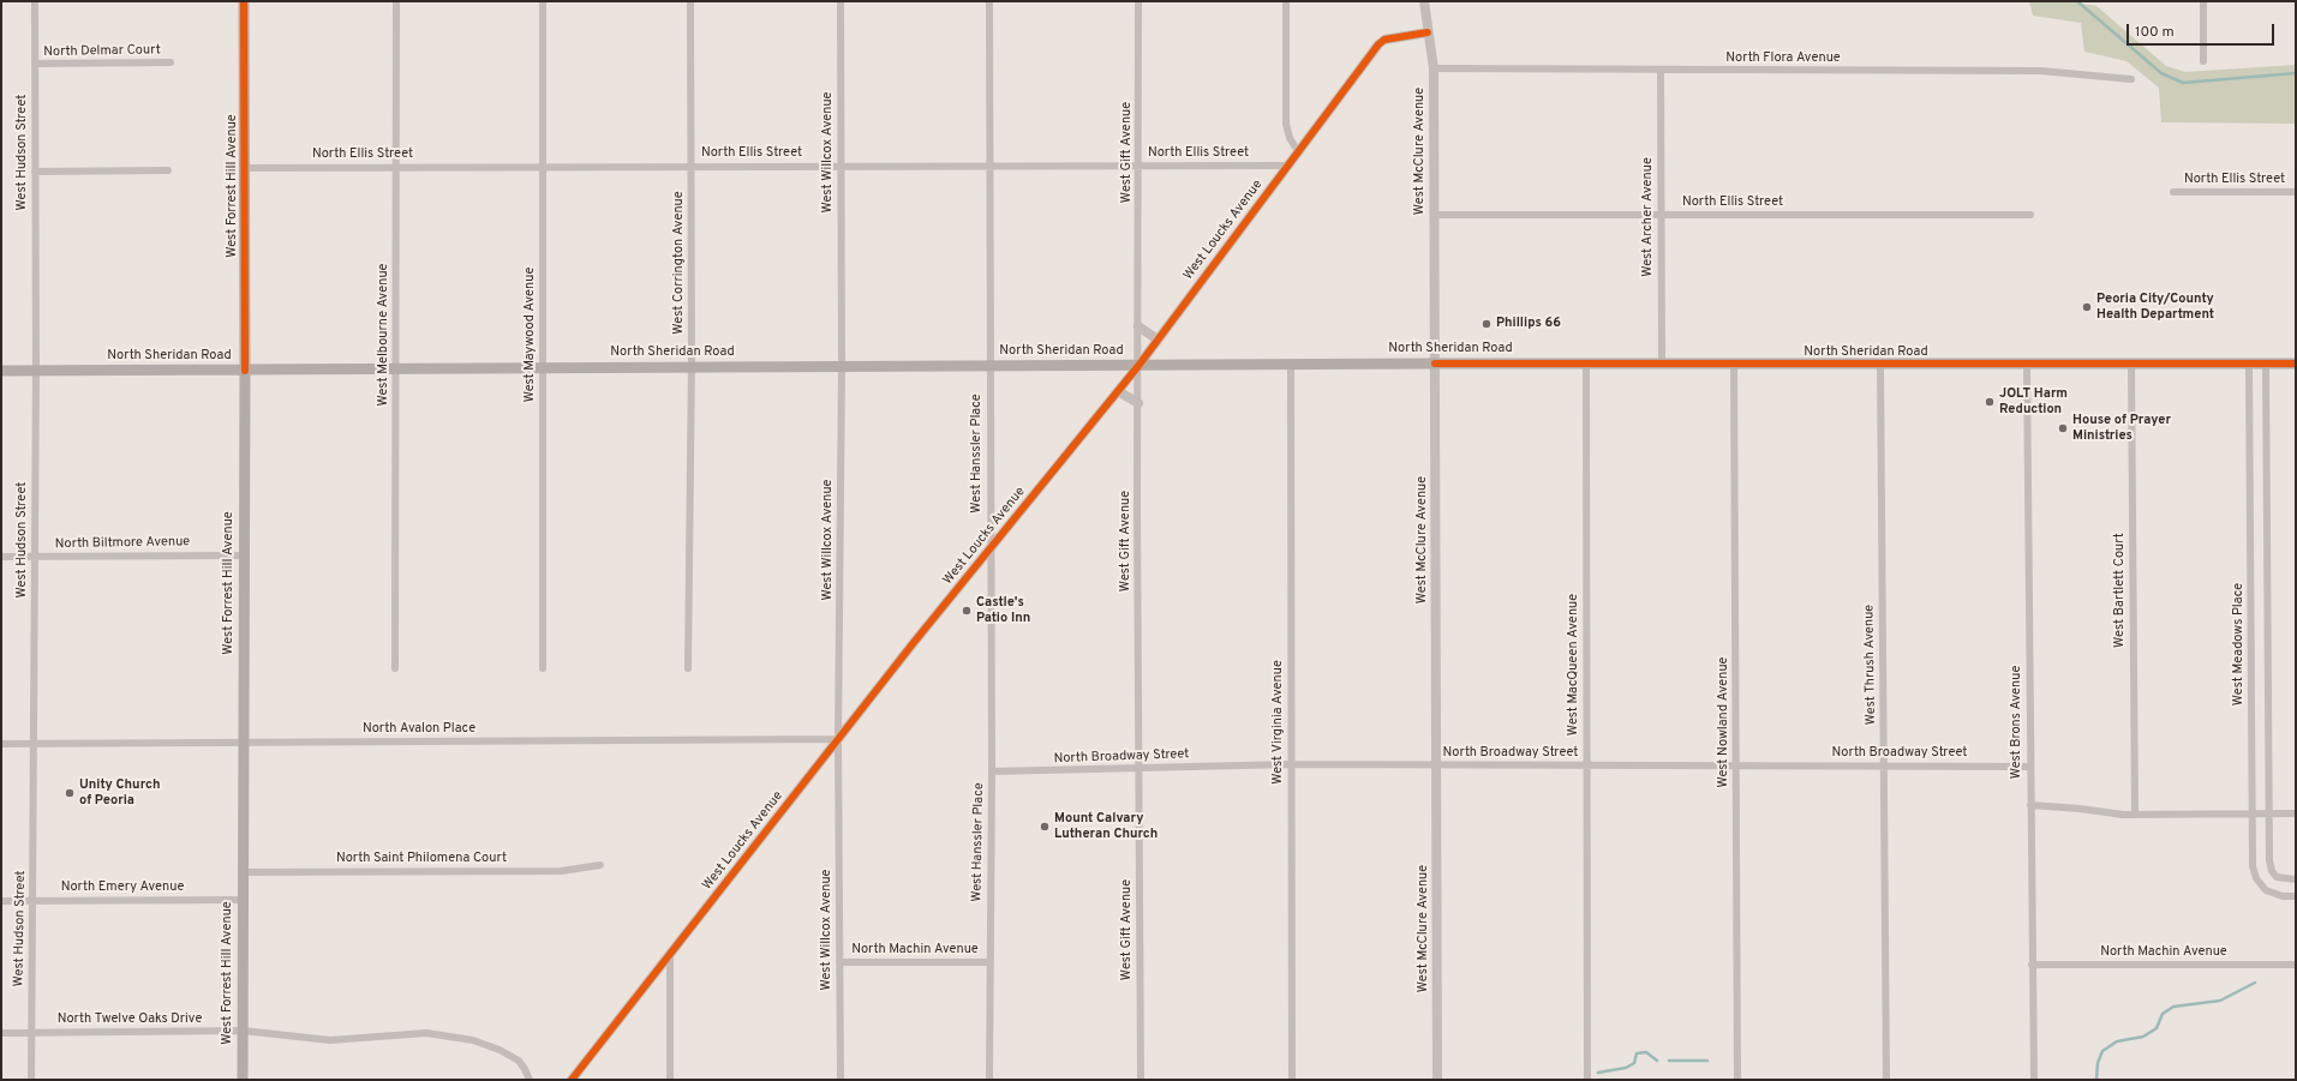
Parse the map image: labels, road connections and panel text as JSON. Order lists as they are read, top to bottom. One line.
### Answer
{"streets":{"main road":["West Forrest Hill Avenue","North Sheridan Road"],"street":["North Delmar Court","North Flora Avenue","West McClure Avenue","West Hudson Street","West Willcox Avenue","West Gift Avenue","North Ellis Street","West Archer Avenue","West Loucks Avenue","West Corrington Avenue","West Melbourne Avenue","West Maywood Avenue","West Hanssler Place","North Biltmore Avenue","West Bartlett Court","West Meadows Place","West MacQueen Avenue","West Thrush Avenue","West Virginia Avenue","West Nowland Avenue","West Brons Avenue","North Avalon Place","North Broadway Street","North Saint Philomena Court","North Emery Avenue","North Machin Avenue","North Twelve Oaks Drive"]},"crossings":[["North Delmar Court","West Hudson Street"],["North Flora Avenue","West McClure Avenue"],["North Flora Avenue","West Archer Avenue"],["West McClure Avenue","North Ellis Street"],["West McClure Avenue","West Loucks Avenue"],["West McClure Avenue","North Sheridan Road"],["West McClure Avenue","North Broadway Street"],["West Hudson Street","North Sheridan Road"],["West Hudson Street","North Biltmore Avenue"],["West Hudson Street","North Avalon Place"],["West Hudson Street","North Emery Avenue"],["West Hudson Street","North Twelve Oaks Drive"],["West Willcox Avenue","North Ellis Street"],["West Willcox Avenue","West Loucks Avenue"],["West Willcox Avenue","North Sheridan Road"],["West Willcox Avenue","North Avalon Place"],["West Willcox Avenue","North Machin Avenue"],["West Gift Avenue","North Ellis Street"],["West Gift Avenue","West Loucks Avenue"],["West Gift Avenue","North Sheridan Road"],["West Gift Avenue","North Broadway Street"],["North Ellis Street","West Forrest Hill Avenue"],["North Ellis Street","West Archer Avenue"],["North Ellis Street","West Loucks Avenue"],["North Ellis Street","West Corrington Avenue"],["North Ellis Street","West Melbourne Avenue"],["North Ellis Street","West Maywood Avenue"],["North Ellis Street","West Hanssler Place"],["West Forrest Hill Avenue","North Sheridan Road"],["West Forrest Hill Avenue","North Biltmore Avenue"],["West Forrest Hill Avenue","North Avalon Place"],["West Forrest Hill Avenue","North Saint Philomena Court"],["West Forrest Hill Avenue","North Emery Avenue"],["West Forrest Hill Avenue","North Twelve Oaks Drive"],["West Archer Avenue","North Sheridan Road"],["West Loucks Avenue","North Sheridan Road"],["West Loucks Avenue","West Hanssler Place"],["West Loucks Avenue","North Avalon Place"],["West Corrington Avenue","North Sheridan Road"],["West Melbourne Avenue","North Sheridan Road"],["West Maywood Avenue","North Sheridan Road"],["North Sheridan Road","West Hanssler Place"],["North Sheridan Road","West Bartlett Court"],["North Sheridan Road","West Meadows Place"],["North Sheridan Road","West MacQueen Avenue"],["North Sheridan Road","West Thrush Avenue"],["North Sheridan Road","West Virginia Avenue"],["North Sheridan Road","West Nowland Avenue"],["North Sheridan Road","West Brons Avenue"],["West Hanssler Place","North Broadway Street"],["West Hanssler Place","North Machin Avenue"],["West MacQueen Avenue","North Broadway Street"],["West Thrush Avenue","North Broadway Street"],["West Virginia Avenue","North Broadway Street"],["West Nowland Avenue","North Broadway Street"],["West Brons Avenue","North Broadway Street"],["West Brons Avenue","North Machin Avenue"]],"places":["Peoria City/County Health Department","Phillips 66","JOLT Harm Reduction","House of Prayer Ministries","Castle's Patio Inn","Unity Church of Peoria","Mount Calvary Lutheran Church"],"scale_bar":"100 m"}
